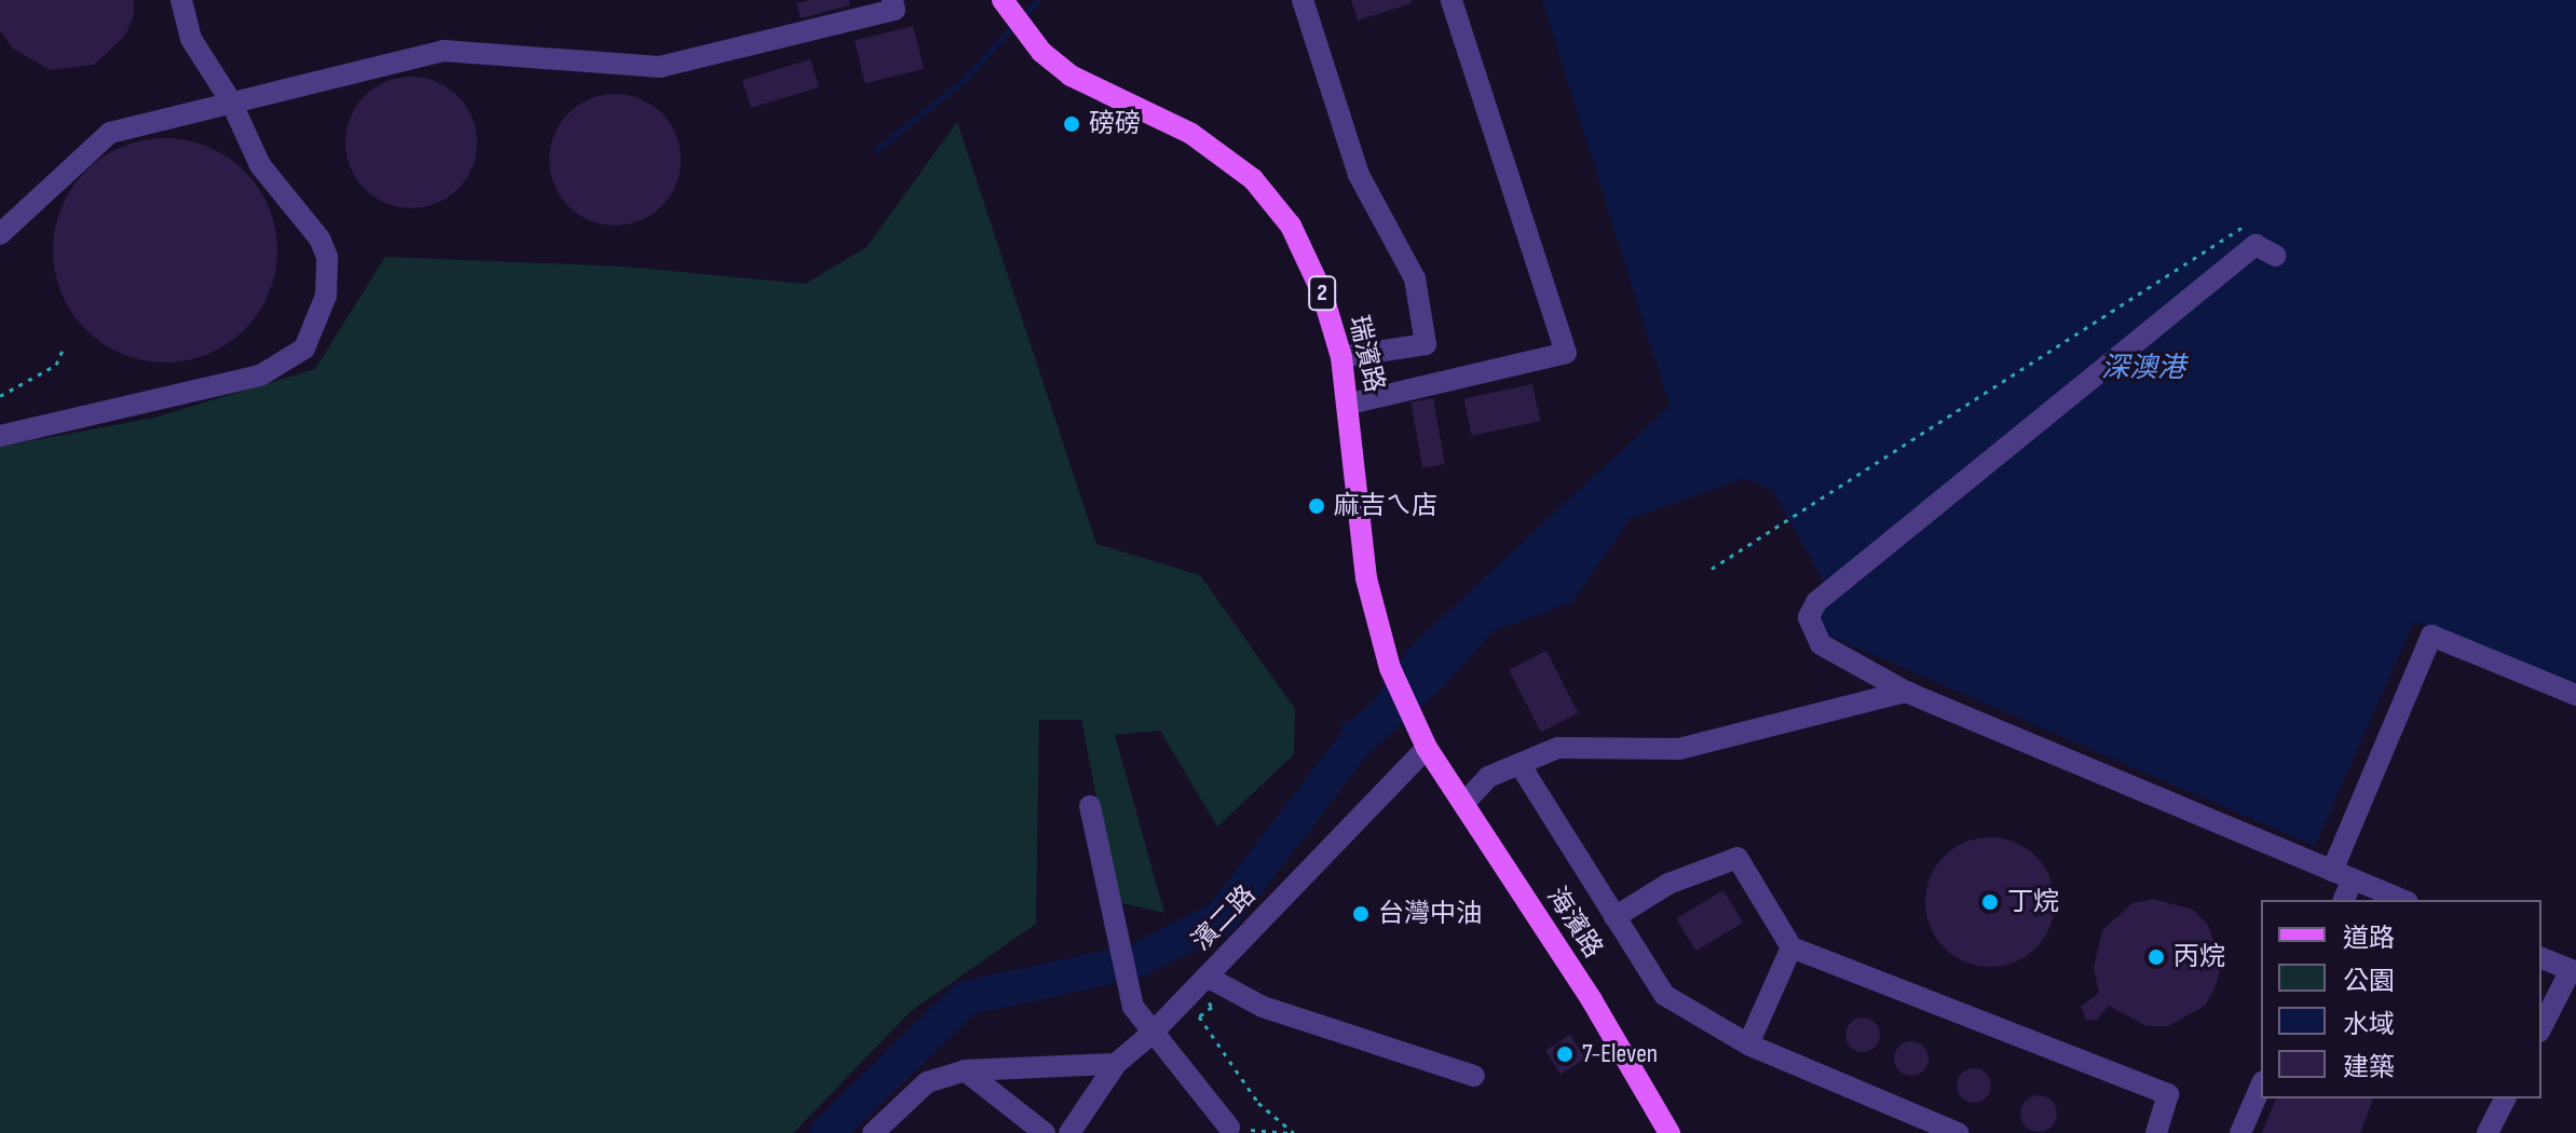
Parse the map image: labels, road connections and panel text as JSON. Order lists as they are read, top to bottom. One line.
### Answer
{"streets":{"main road":["2","瑞濱路","海濱路"],"street":["濱二路"]},"crossings":[["瑞濱路","濱二路"],["瑞濱路","海濱路"],["濱二路","海濱路"]],"water":["深澳港"],"places":["磅磅","麻吉ㄟ店","丁烷","台灣中油","丙烷","7-Eleven"],"legend":["道路","公園","水域","建築"]}
